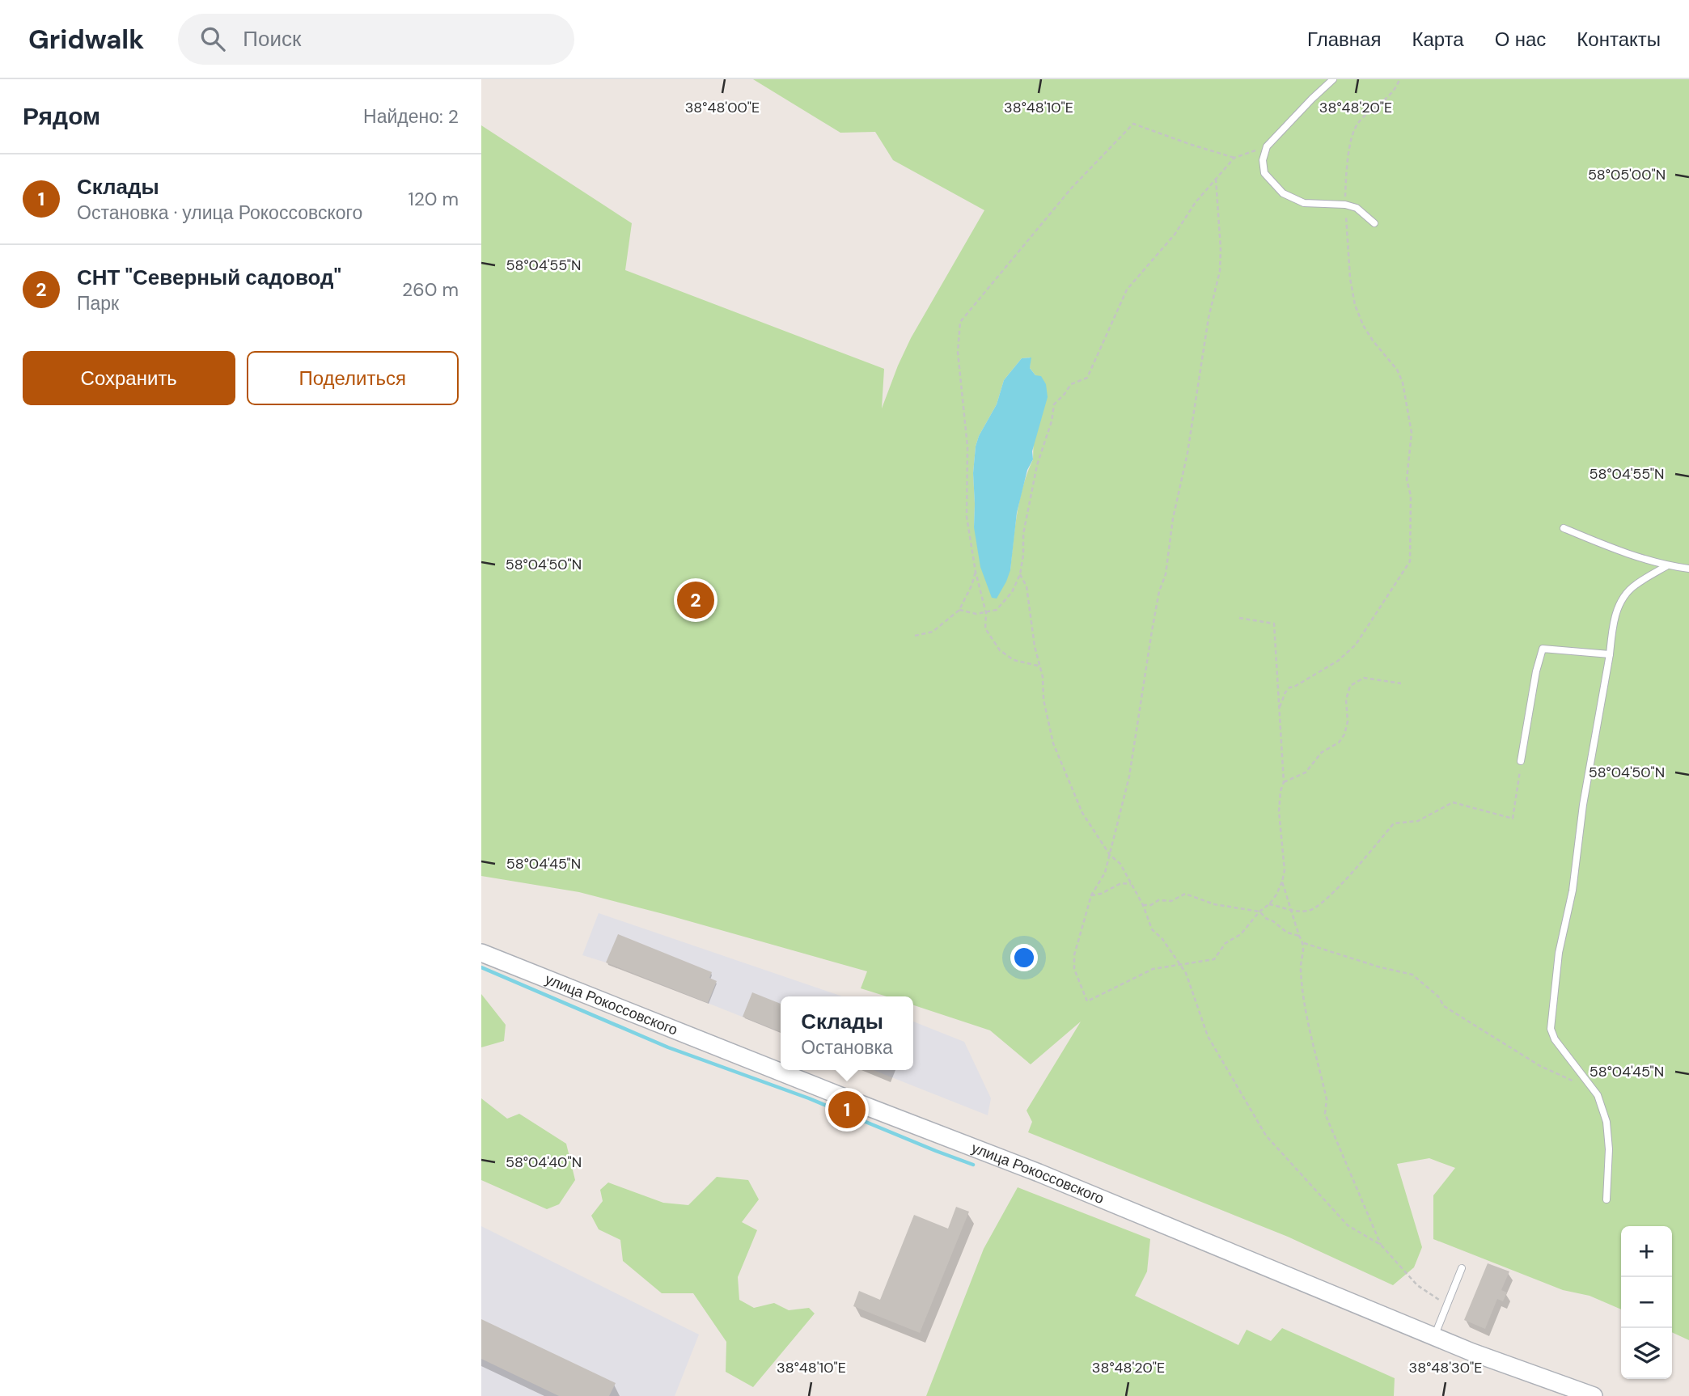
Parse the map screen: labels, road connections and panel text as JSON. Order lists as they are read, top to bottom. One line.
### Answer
{"streets":{"street":["улица Рокоссовского"]},"page":{"header":"Gridwalk","search":"Поиск","nav":["Главная","Карта","О нас","Контакты"],"heading":["Рядом","Найдено: 2"],"list":[{"mark":"1","name":"Склады","note":"Остановка · улица Рокоссовского","value":"120 m"},{"mark":"2","name":"СНТ \"Северный садовод\"","note":"Парк","value":"260 m"}],"buttons":["Сохранить","Поделиться"],"pins":["2","1"],"popup":["Склады","Остановка"],"map_buttons":["+","−"]},"coordinates":["38°48'00\"E","38°48'10\"E","38°48'20\"E","58°05'00\"N","58°04'55\"N","58°04'50\"N","58°04'45\"N","58°04'40\"N","38°48'30\"E"]}
